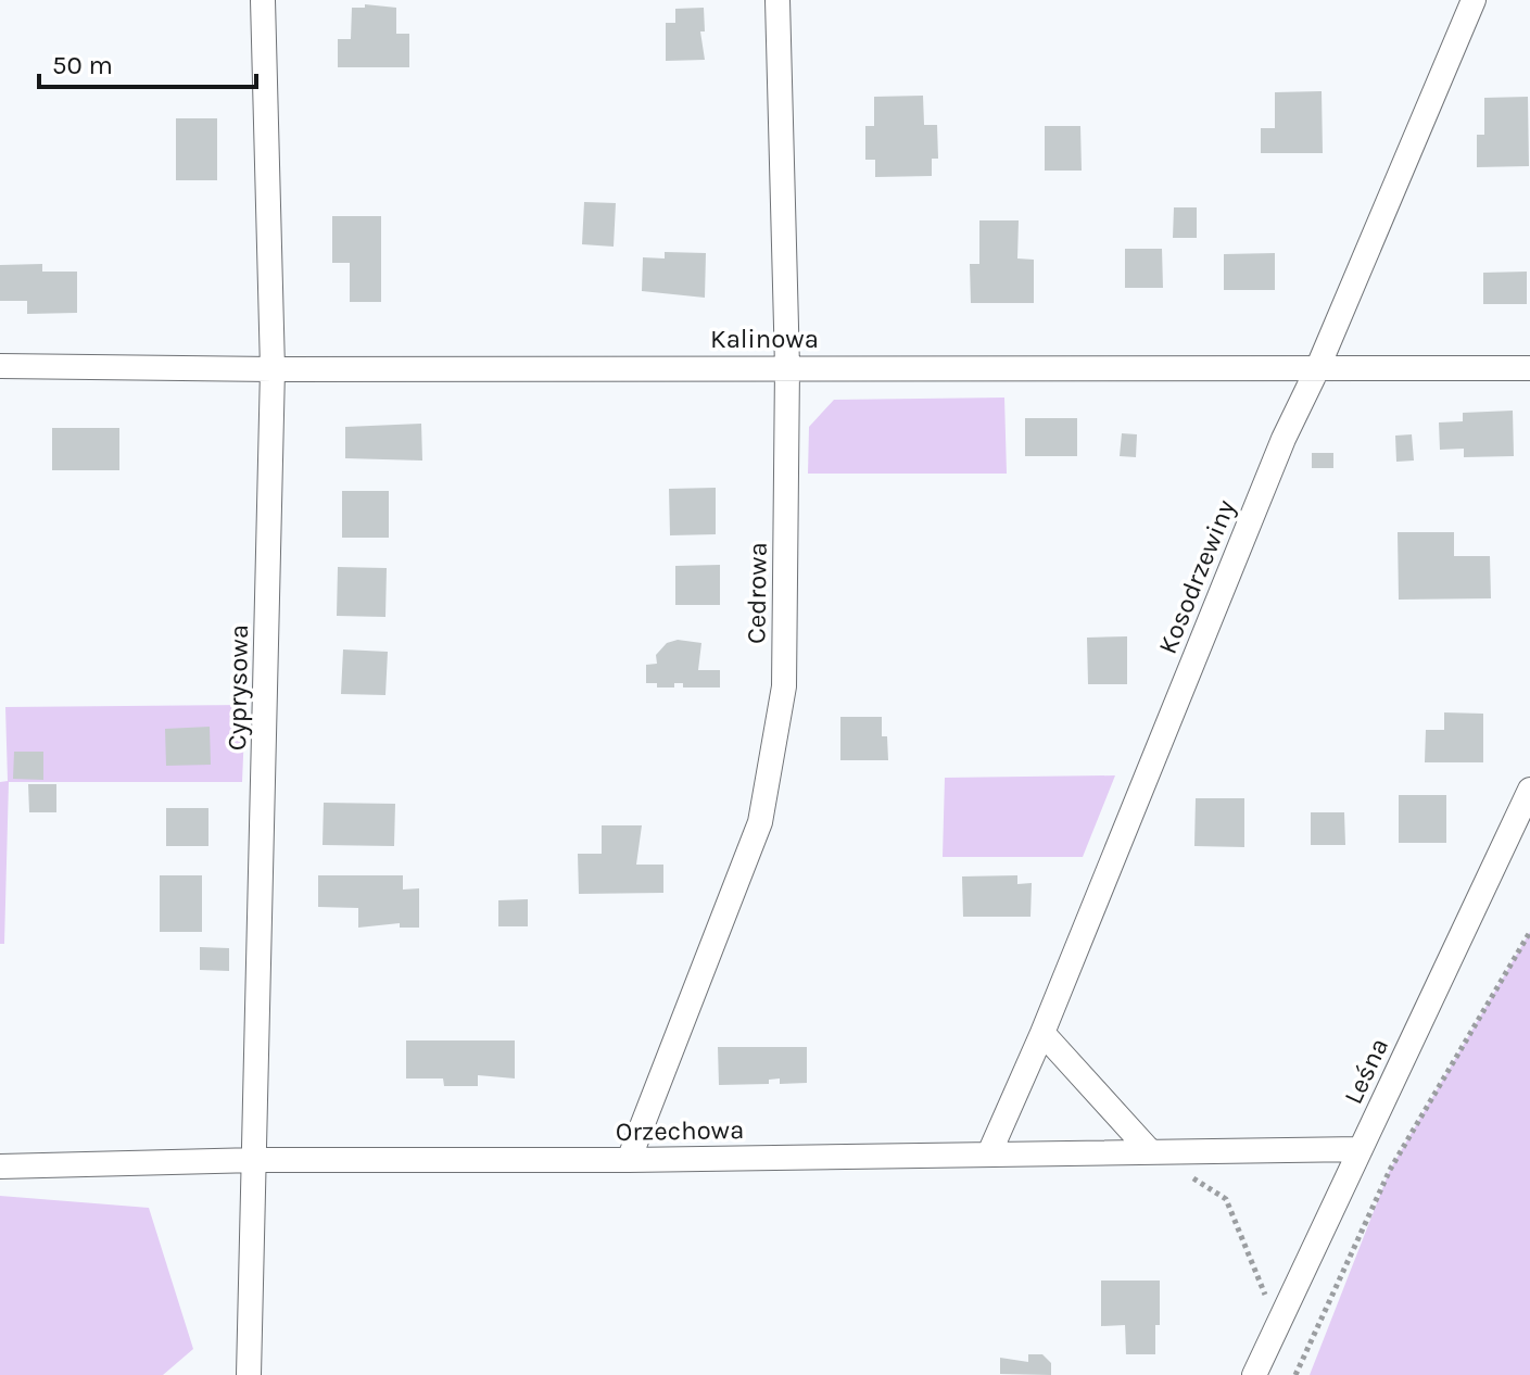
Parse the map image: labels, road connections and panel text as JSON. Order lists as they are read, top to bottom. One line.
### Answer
{"streets":{"street":["Kalinowa","Kosodrzewiny","Cedrowa","Cyprysowa","Leśna","Orzechowa"]},"crossings":[["Kalinowa","Kosodrzewiny"],["Kalinowa","Cedrowa"],["Kalinowa","Cyprysowa"],["Kosodrzewiny","Orzechowa"],["Cedrowa","Orzechowa"],["Cyprysowa","Orzechowa"],["Leśna","Orzechowa"]],"scale_bar":"50 m"}
